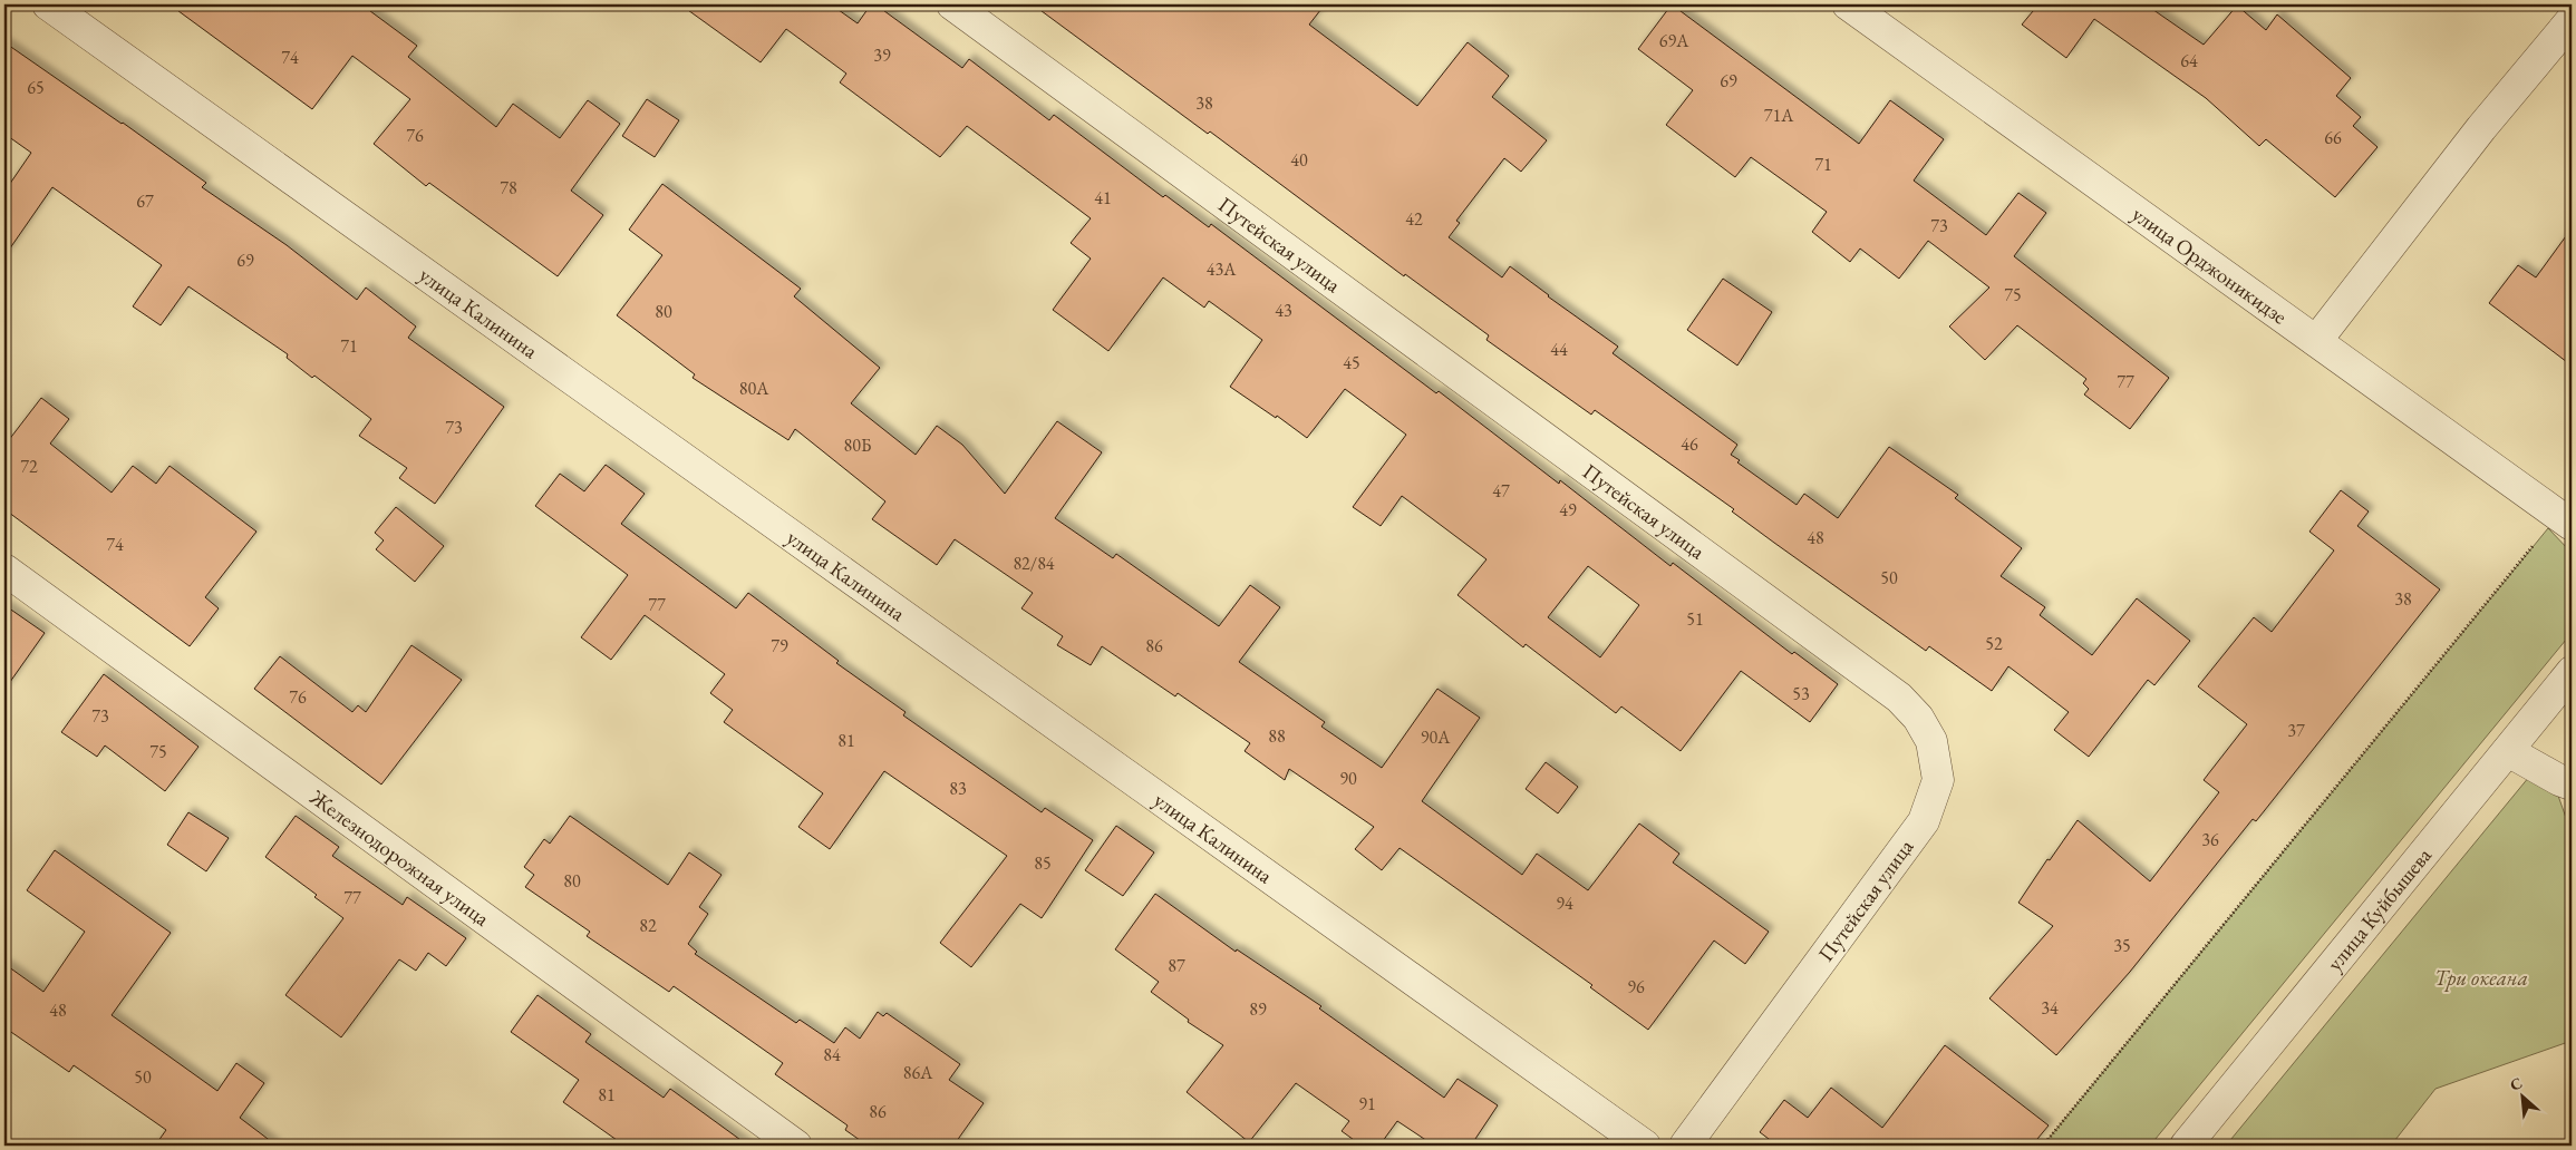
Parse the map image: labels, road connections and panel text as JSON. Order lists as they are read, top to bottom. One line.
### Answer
{"streets":{"street":["Путейская улица","улица Орджоникидзе","улица Калинина","Железнодорожная улица","улица Куйбышева"]},"parks":["Три океана"],"house_numbers":["69А","39","74","64","69","65","38","71А","76","66","40","71","78","41","67","42","73","69","43А","75","43","80","71","44","45","77","80А","73","46","80Б","72","47","49","48","74","82/84","50","38","77","51","52","79","86","53","76","73","37","88","90А","81","75","90","83","36","85","80","77","94","82","35","87","96","34","89","48","84","86А","50","81","91","86"],"north":"top left"}
